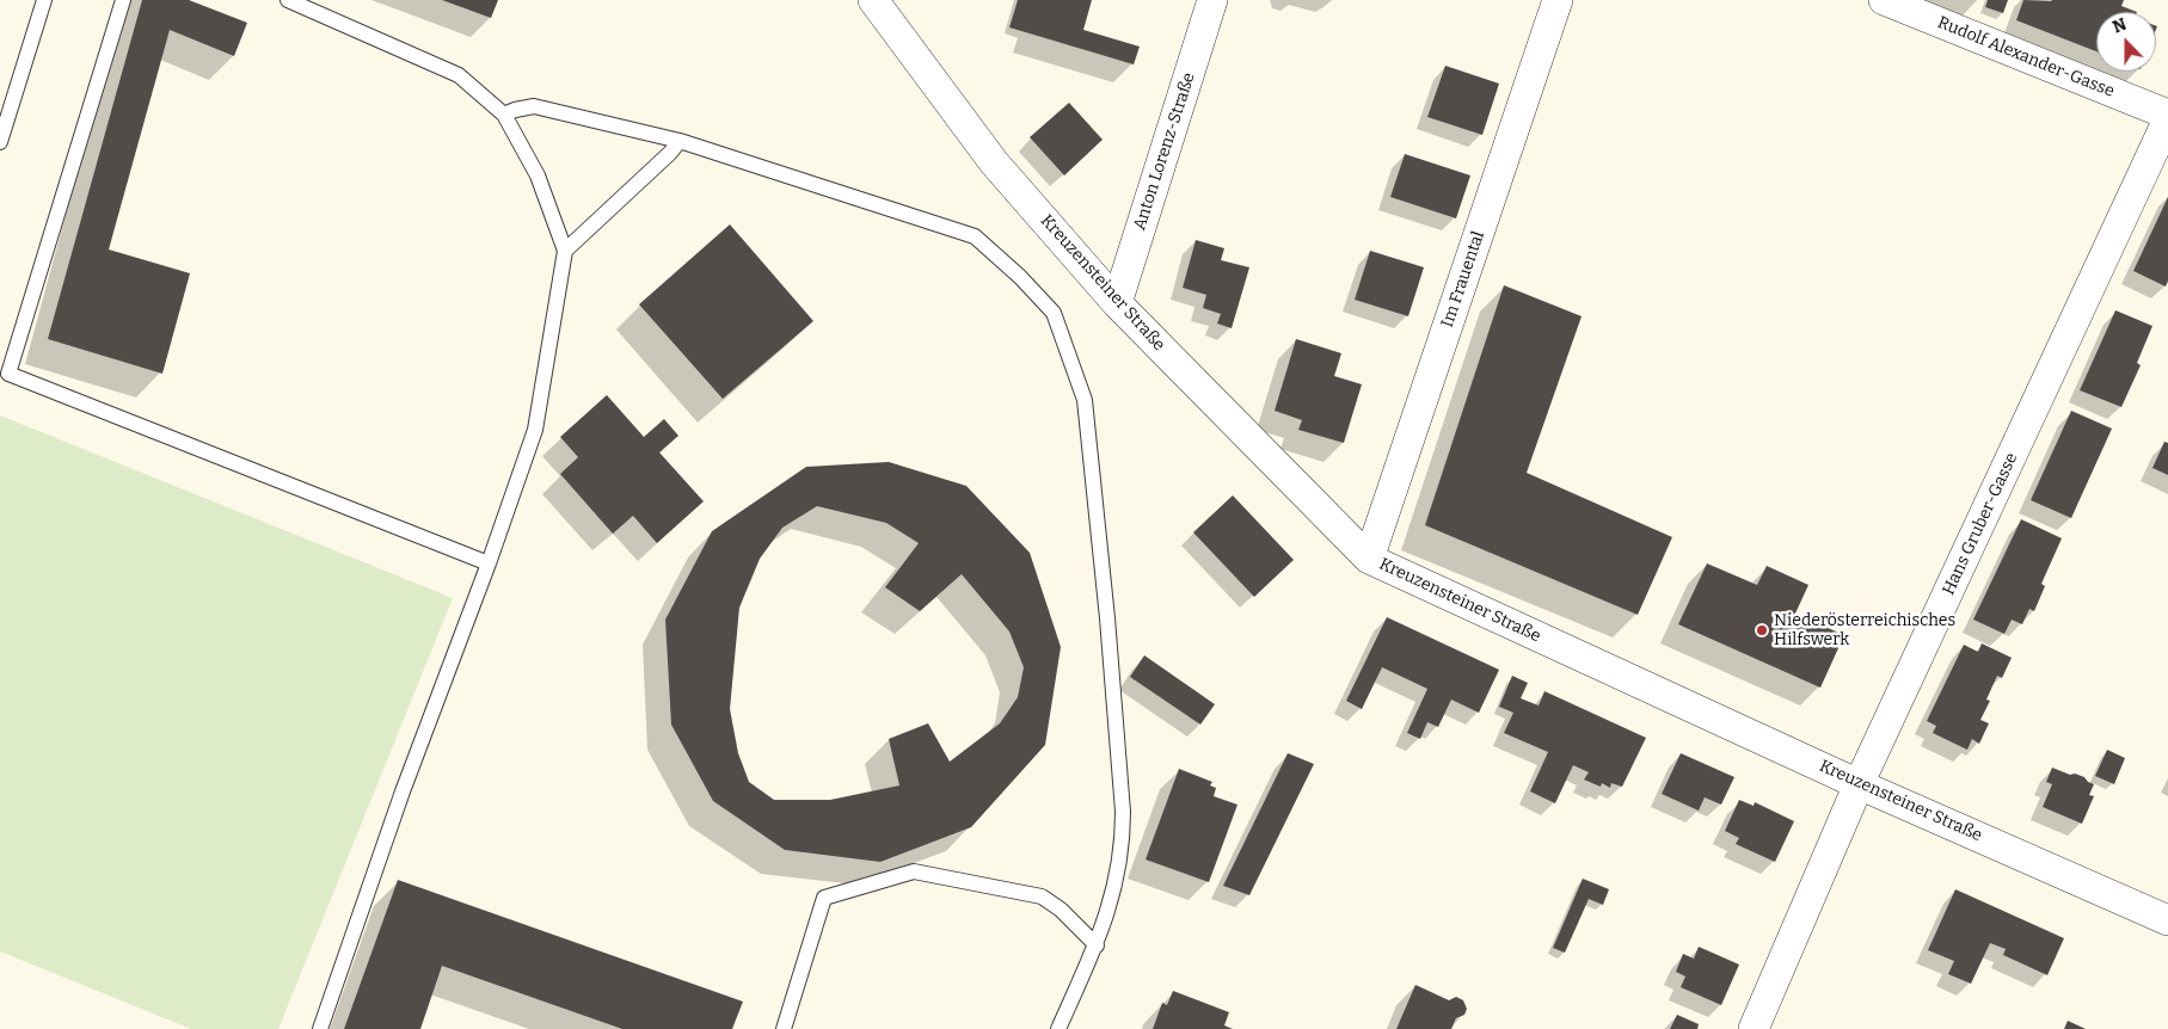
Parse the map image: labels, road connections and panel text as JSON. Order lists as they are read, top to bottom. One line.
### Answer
{"streets":{"street":["Rudolf Alexander-Gasse","Anton Lorenz-Straße","Im Frauental","Kreuzensteiner Straße","Hans Gruber-Gasse"]},"crossings":[["Anton Lorenz-Straße","Kreuzensteiner Straße"],["Im Frauental","Kreuzensteiner Straße"],["Kreuzensteiner Straße","Hans Gruber-Gasse"]],"places":["Niederösterreichisches Hilfswerk"],"north":"top"}
